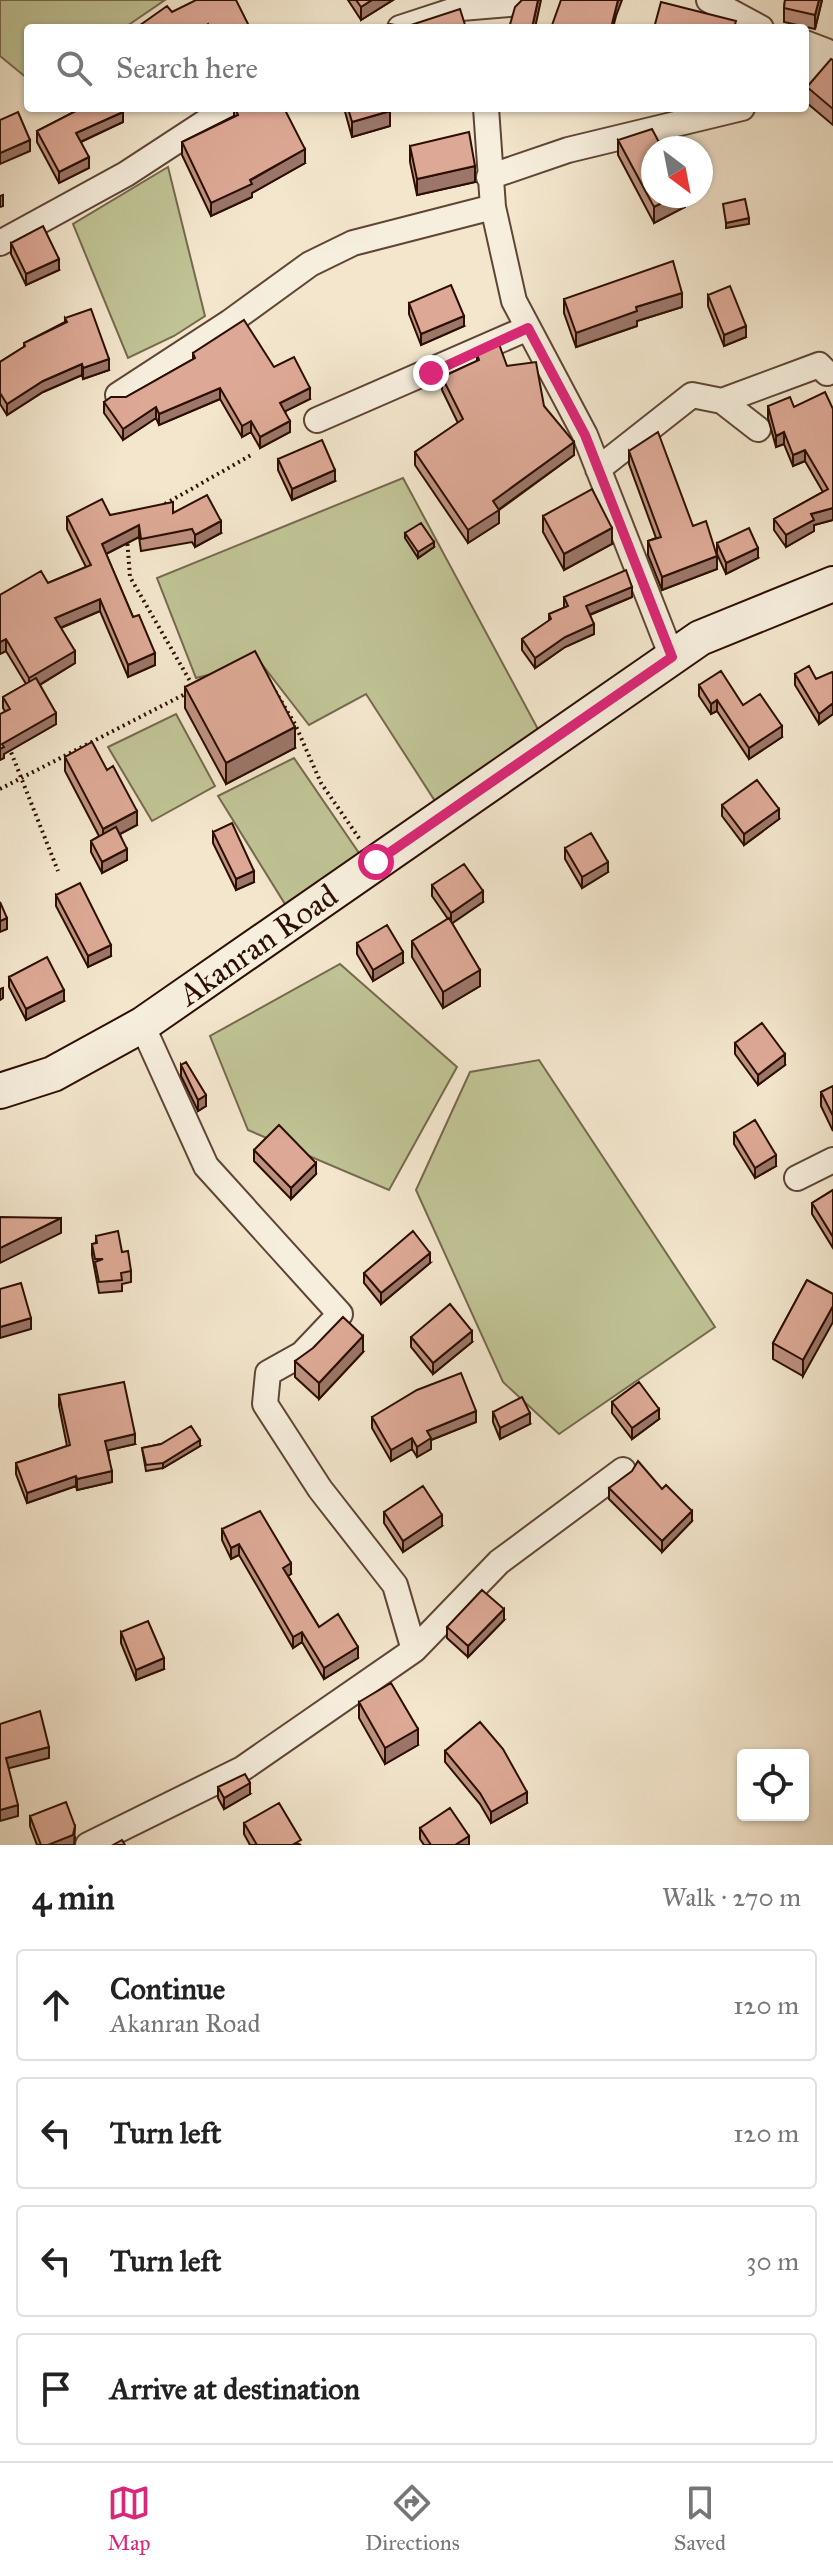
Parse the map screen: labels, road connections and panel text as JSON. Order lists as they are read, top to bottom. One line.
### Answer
{"streets":{"main road":["Akanran Road"]},"north":"bottom right","page":{"search":"Search here","heading":["4 min","Walk · 270 m"],"list":[["Continue","Akanran Road","120 m"],["Turn left","120 m"],["Turn left","30 m"],"Arrive at destination"],"nav":["Map","Directions","Saved"]}}
